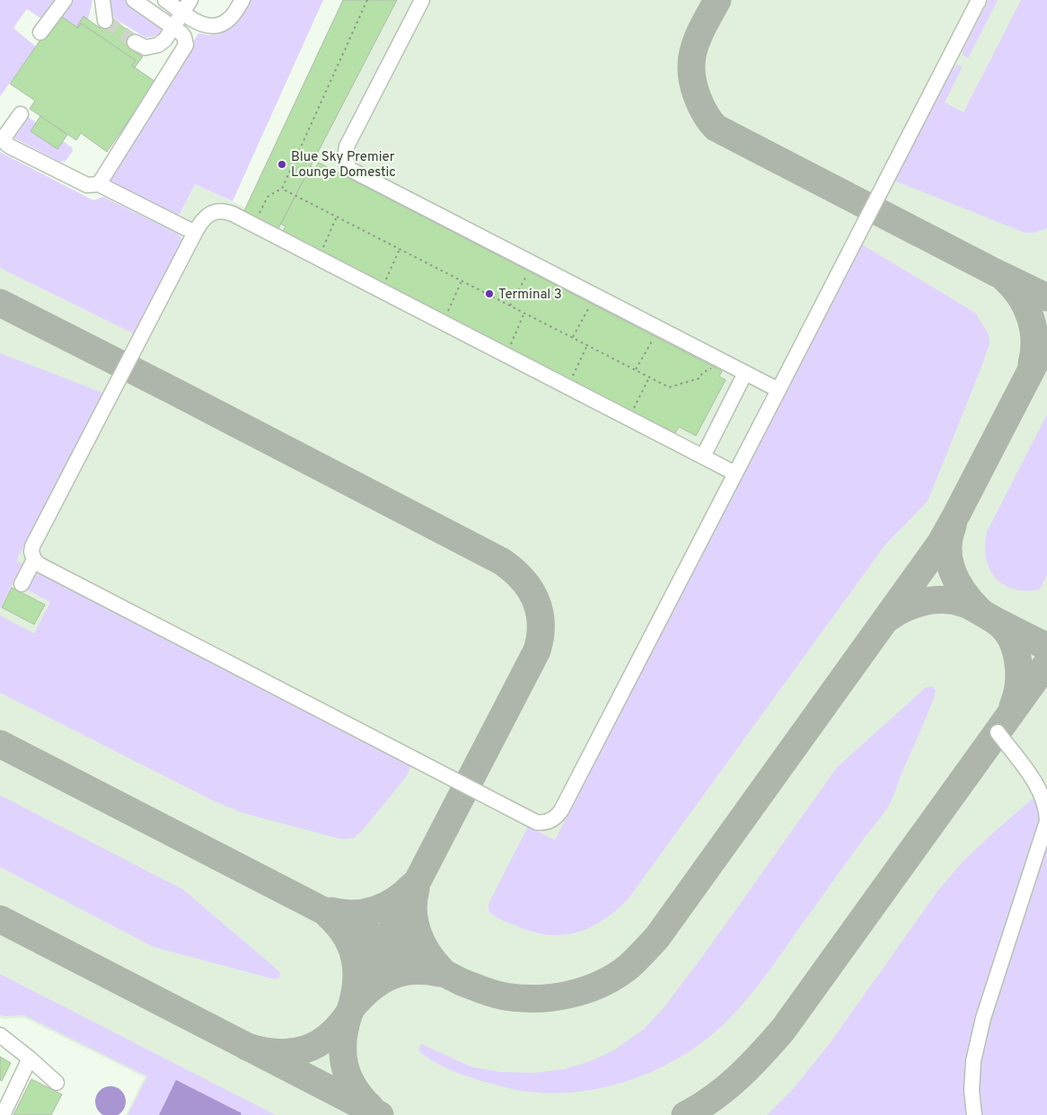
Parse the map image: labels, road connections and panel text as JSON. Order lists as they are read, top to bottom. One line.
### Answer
{"places":["Blue Sky Premier Lounge Domestic","Terminal 3"]}
